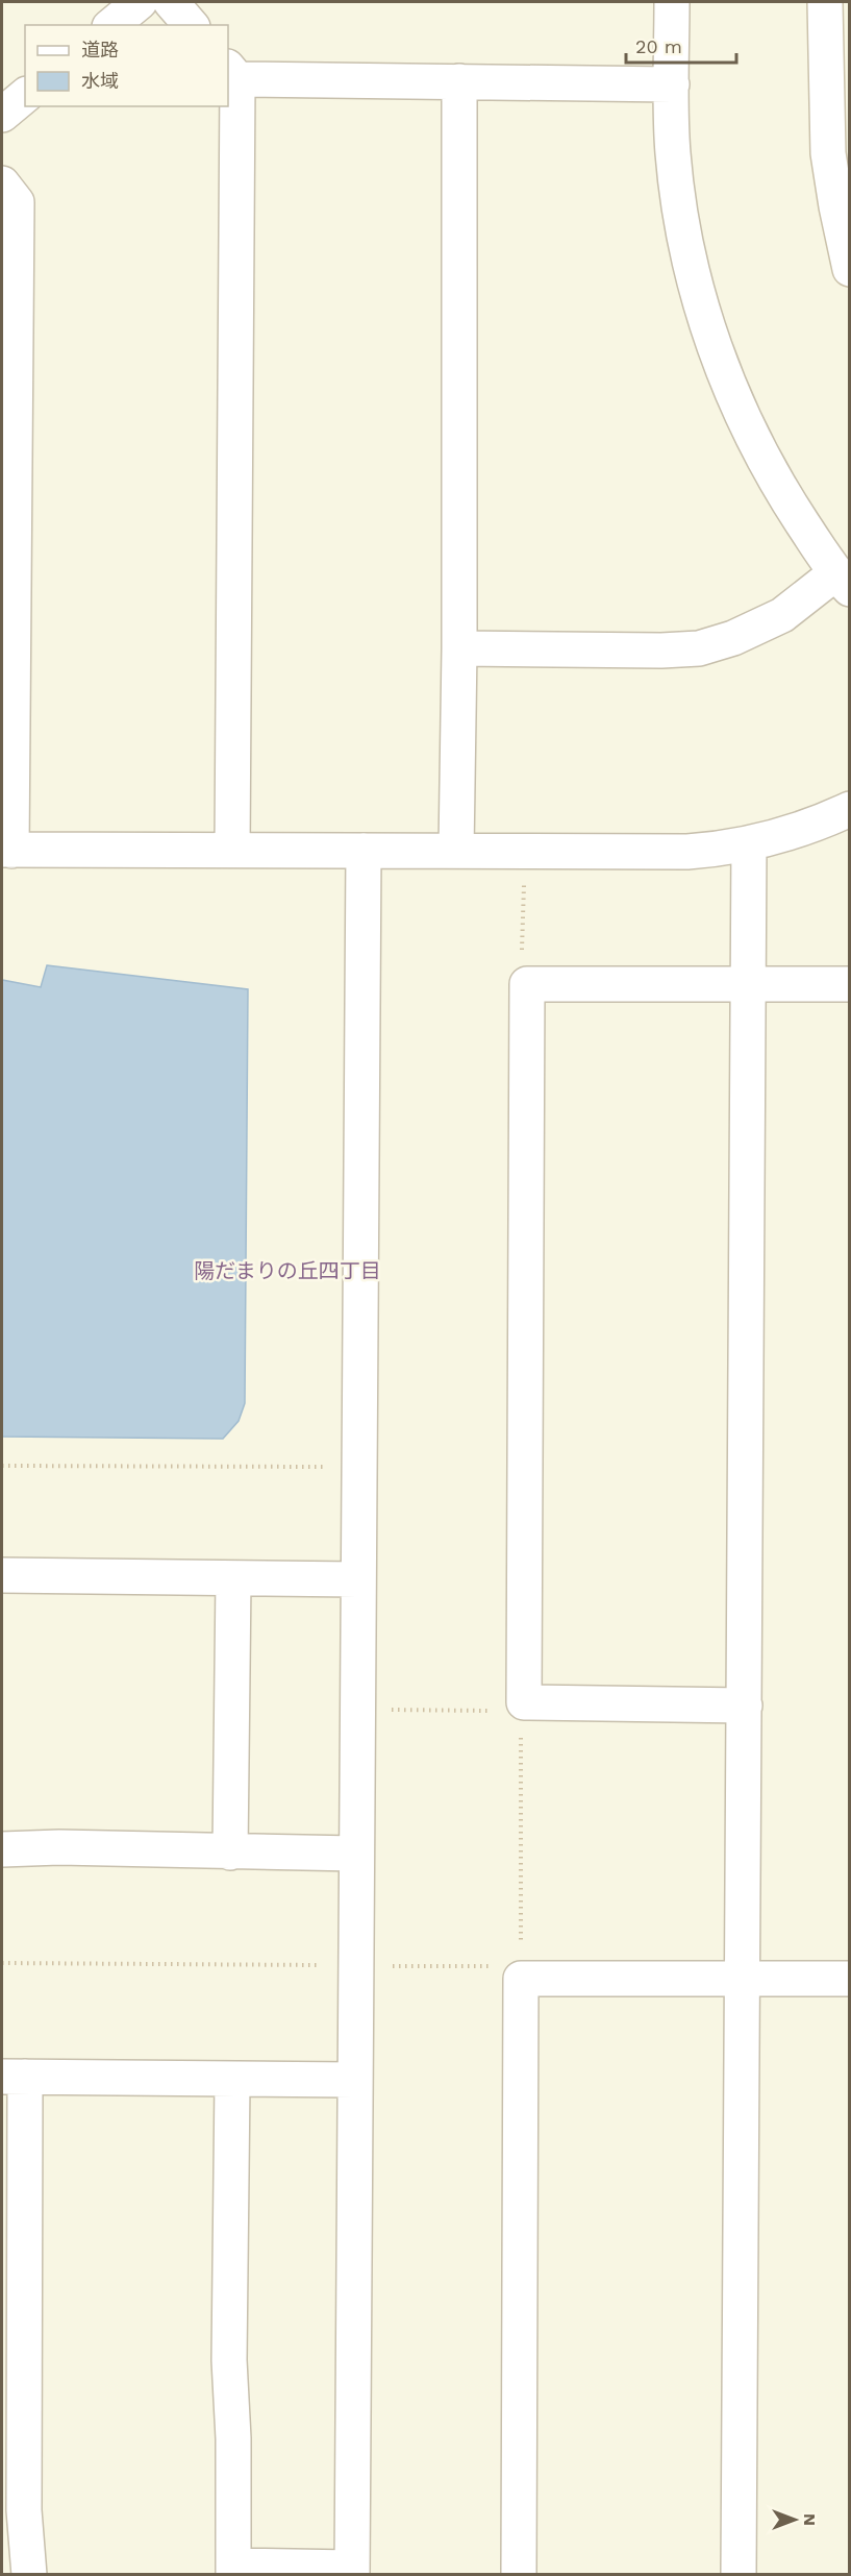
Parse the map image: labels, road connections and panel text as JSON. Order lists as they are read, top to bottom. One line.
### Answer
{"districts":["陽だまりの丘四丁目"],"legend":["道路","水域"],"scale_bar":"20 m","north":"right"}
